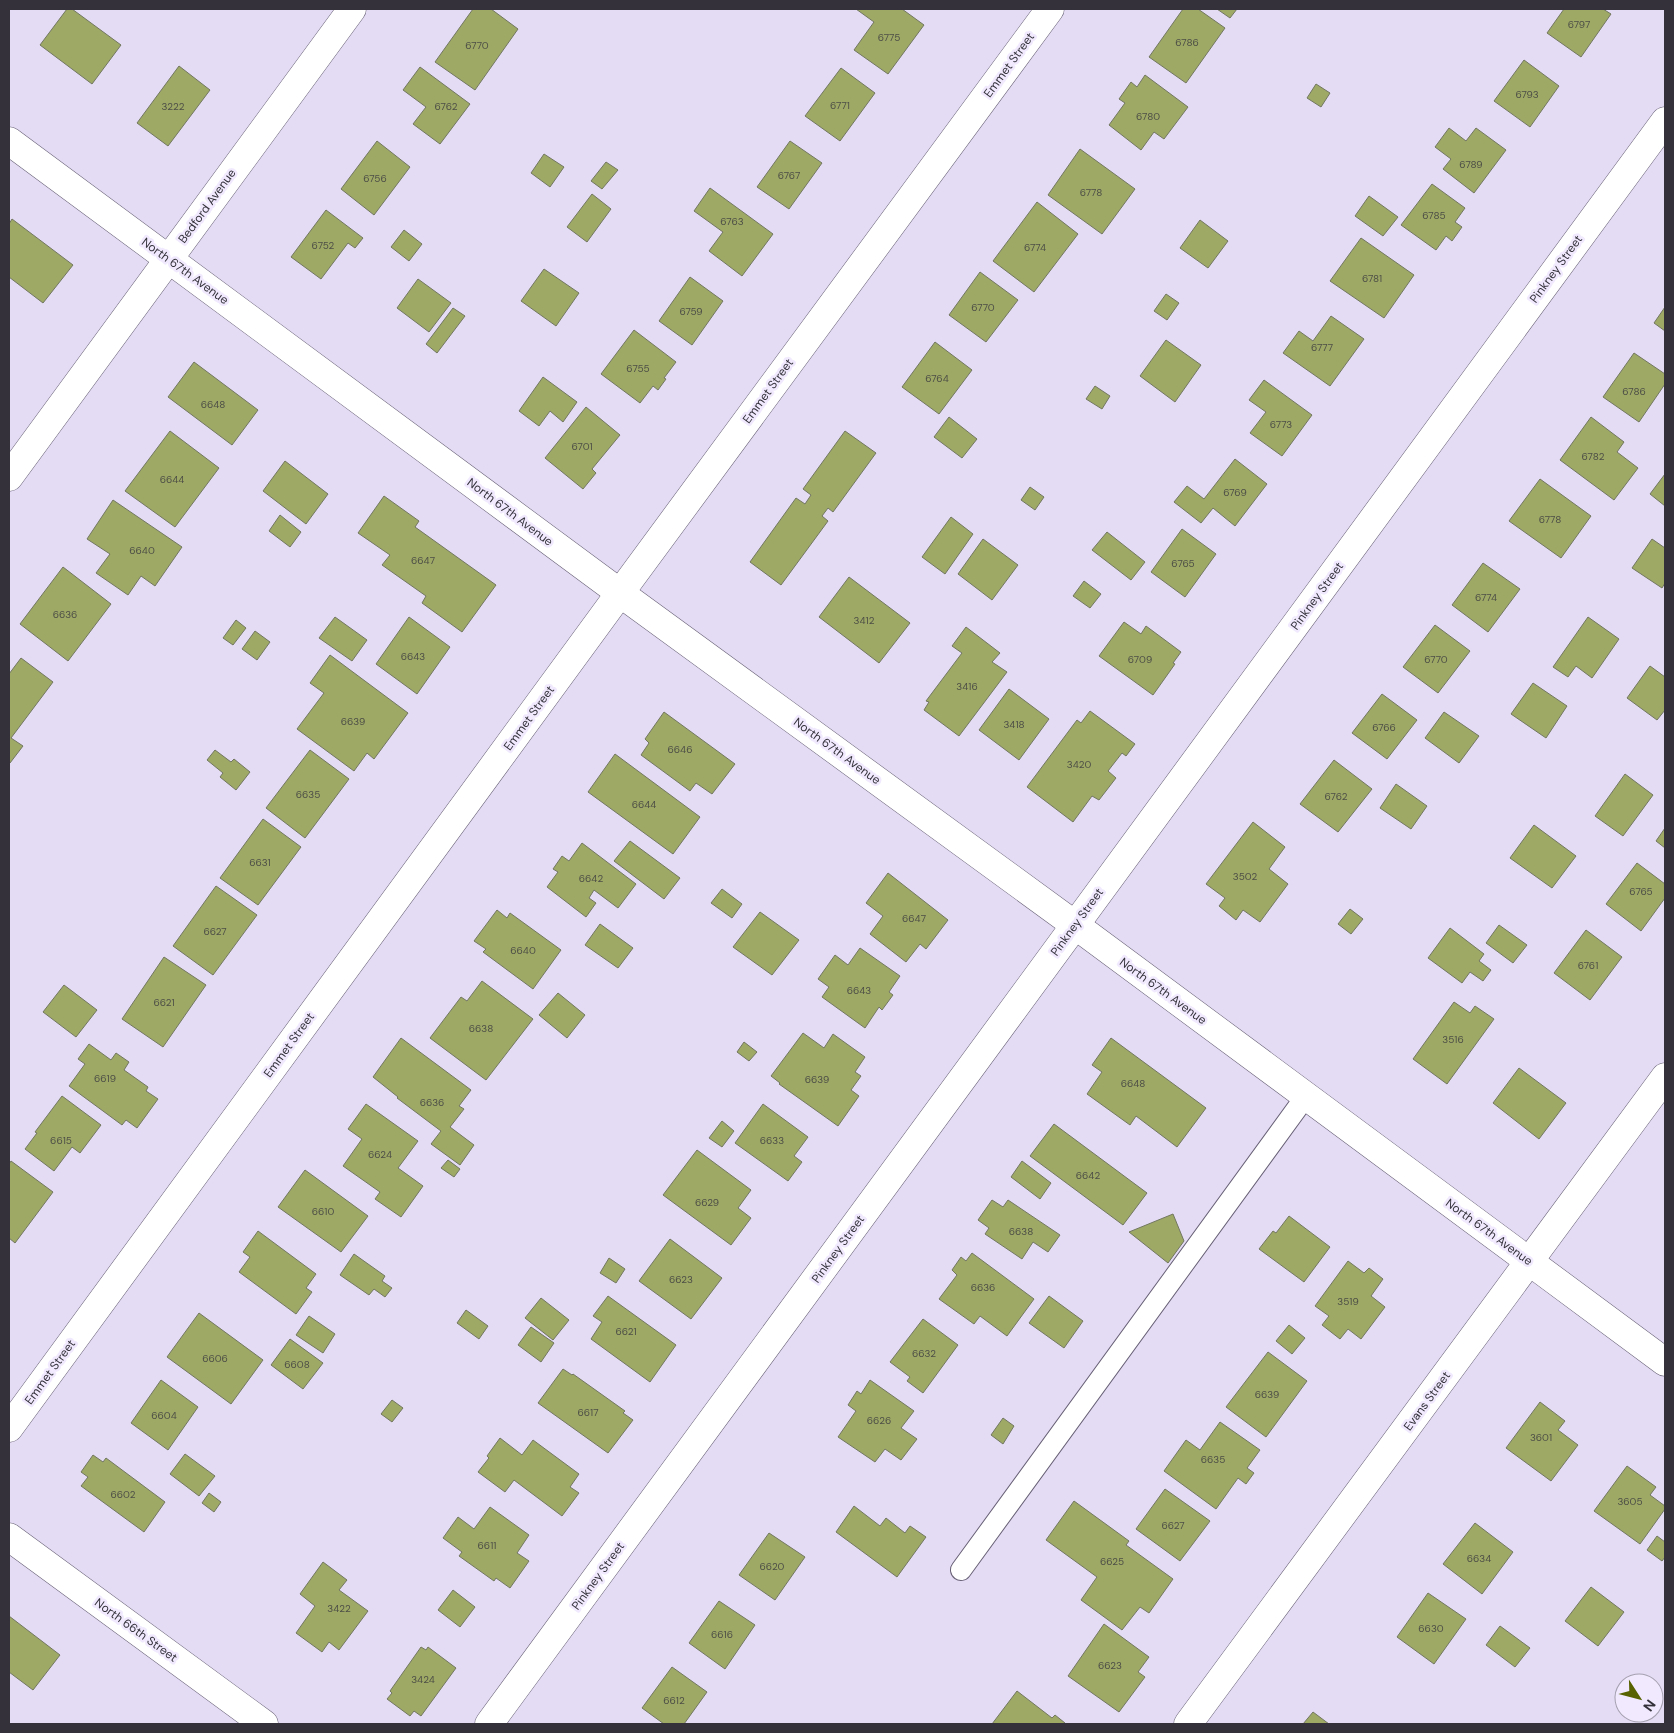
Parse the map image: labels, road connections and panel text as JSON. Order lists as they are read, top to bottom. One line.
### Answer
{"streets":{"street":["Emmet Street","Bedford Avenue","Pinkney Street","North 67th Avenue","Evans Street","North 66th Street"]},"crossings":[["Emmet Street","North 67th Avenue"],["Bedford Avenue","North 67th Avenue"],["Pinkney Street","North 67th Avenue"],["North 67th Avenue","Evans Street"]],"house_numbers":["6797","6775","6786","6770","6793","6771","3222","6762","6780","6789","6767","6756","6778","6785","6763","6752","6774","6781","6770","6759","6777","6755","6764","6786","6648","6773","6701","6782","6644","6769","6778","6640","6647","6765","6774","6636","3412","6643","6709","6770","3416","6639","3418","6766","6646","3420","6635","6762","6644","6631","3502","6642","6765","6647","6627","6640","6761","6643","6621","6638","3516","6619","6639","6648","6636","6615","6633","6624","6642","6629","6610","6638","6623","6636","3519","6621","6632","6606","6608","6639","6617","6604","6626","3601","6635","6602","3605","6627","6611","6634","6625","6620","3422","6630","6616","6623","3424","6612"],"north":"bottom right"}
